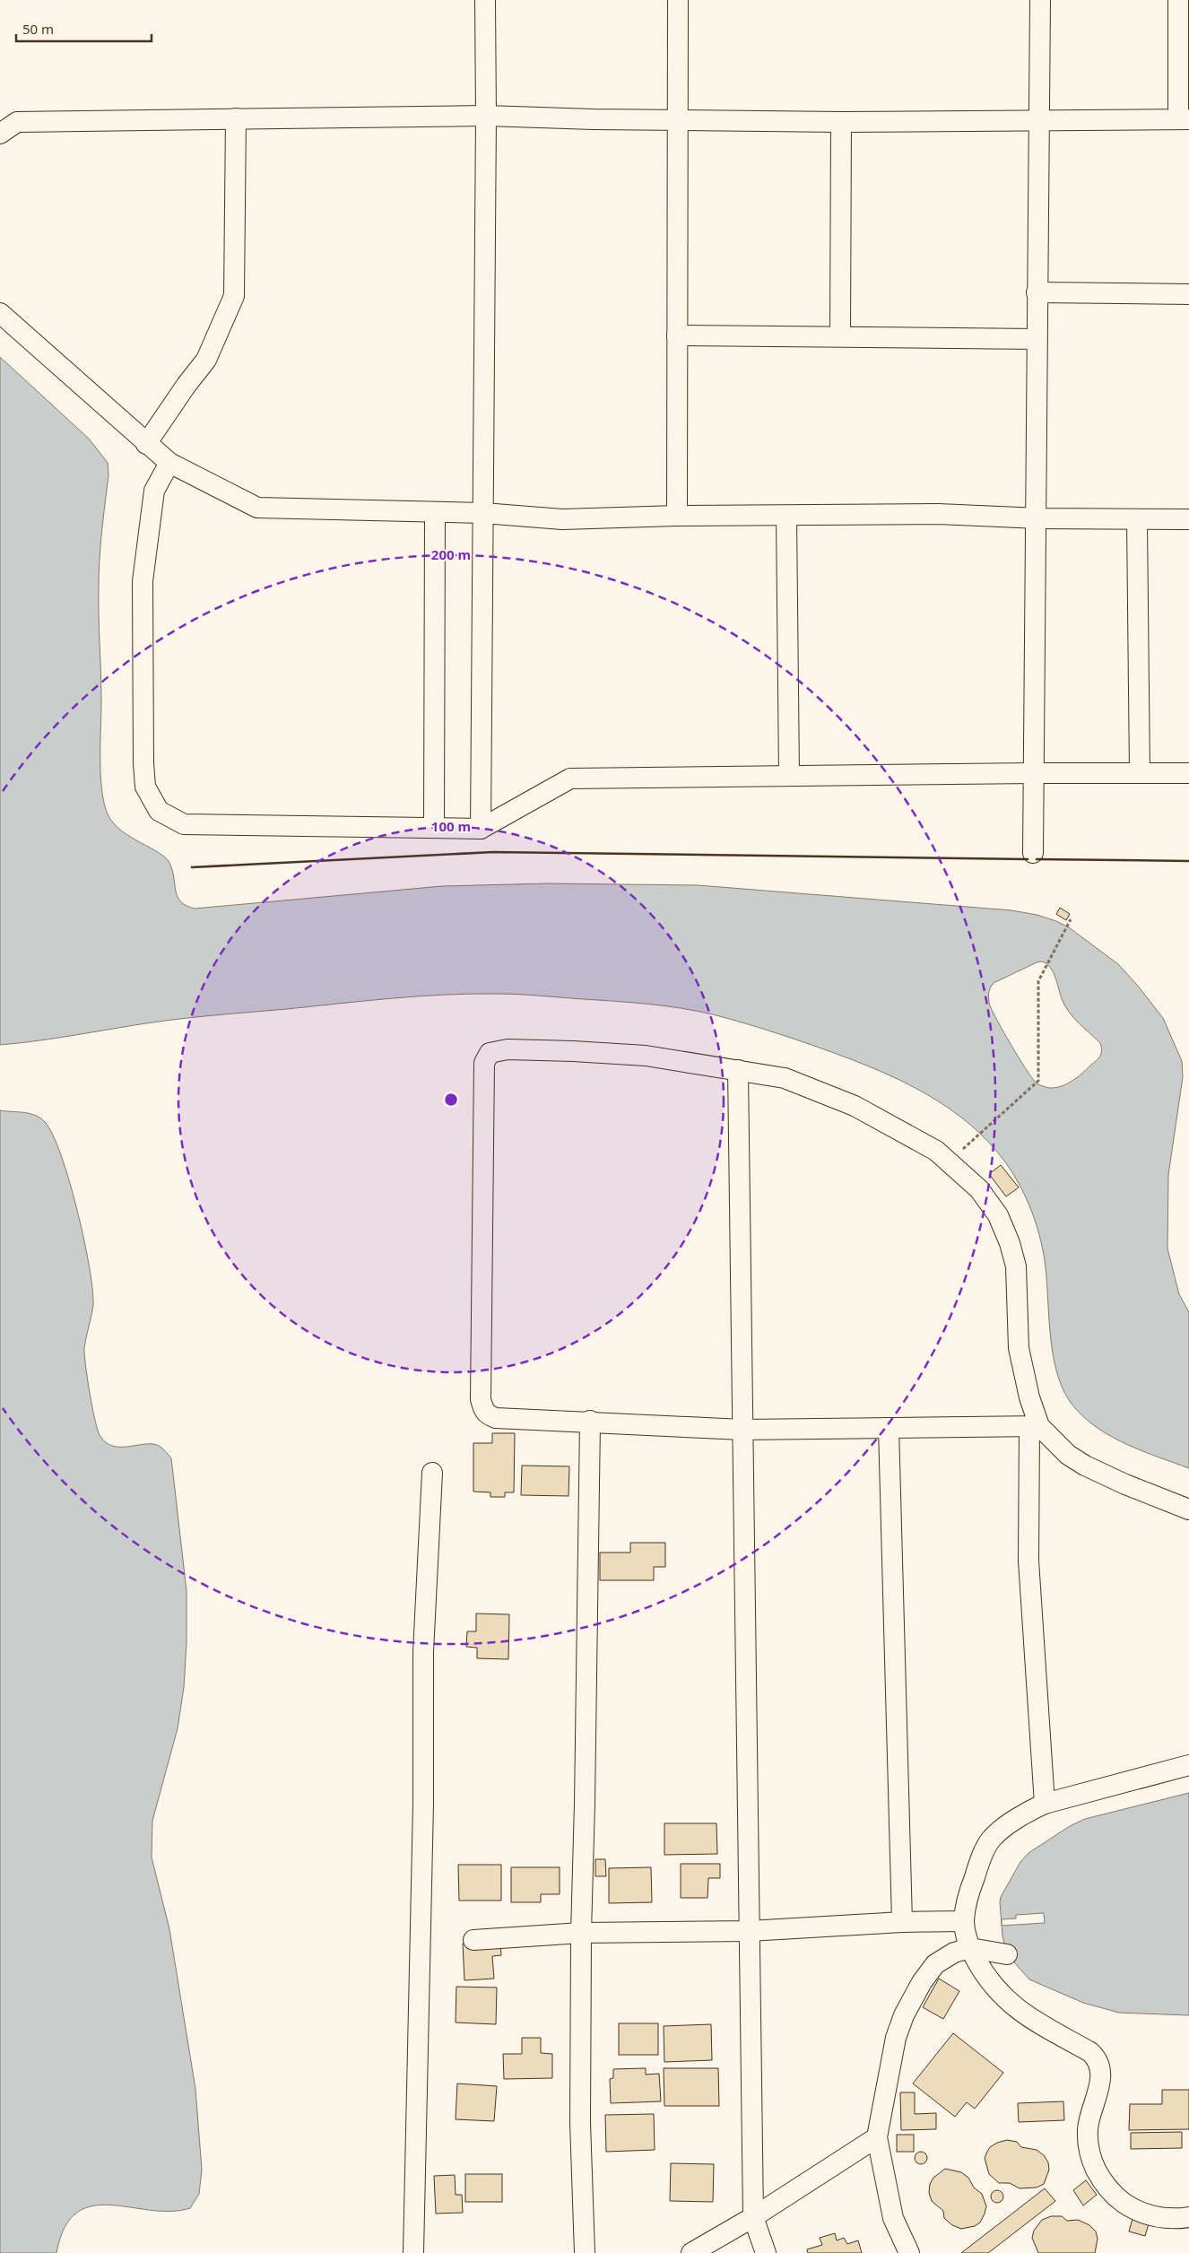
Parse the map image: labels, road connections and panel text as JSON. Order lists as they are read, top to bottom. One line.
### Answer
{"scale_bar":"50 m","rings":["200 m","100 m"]}
